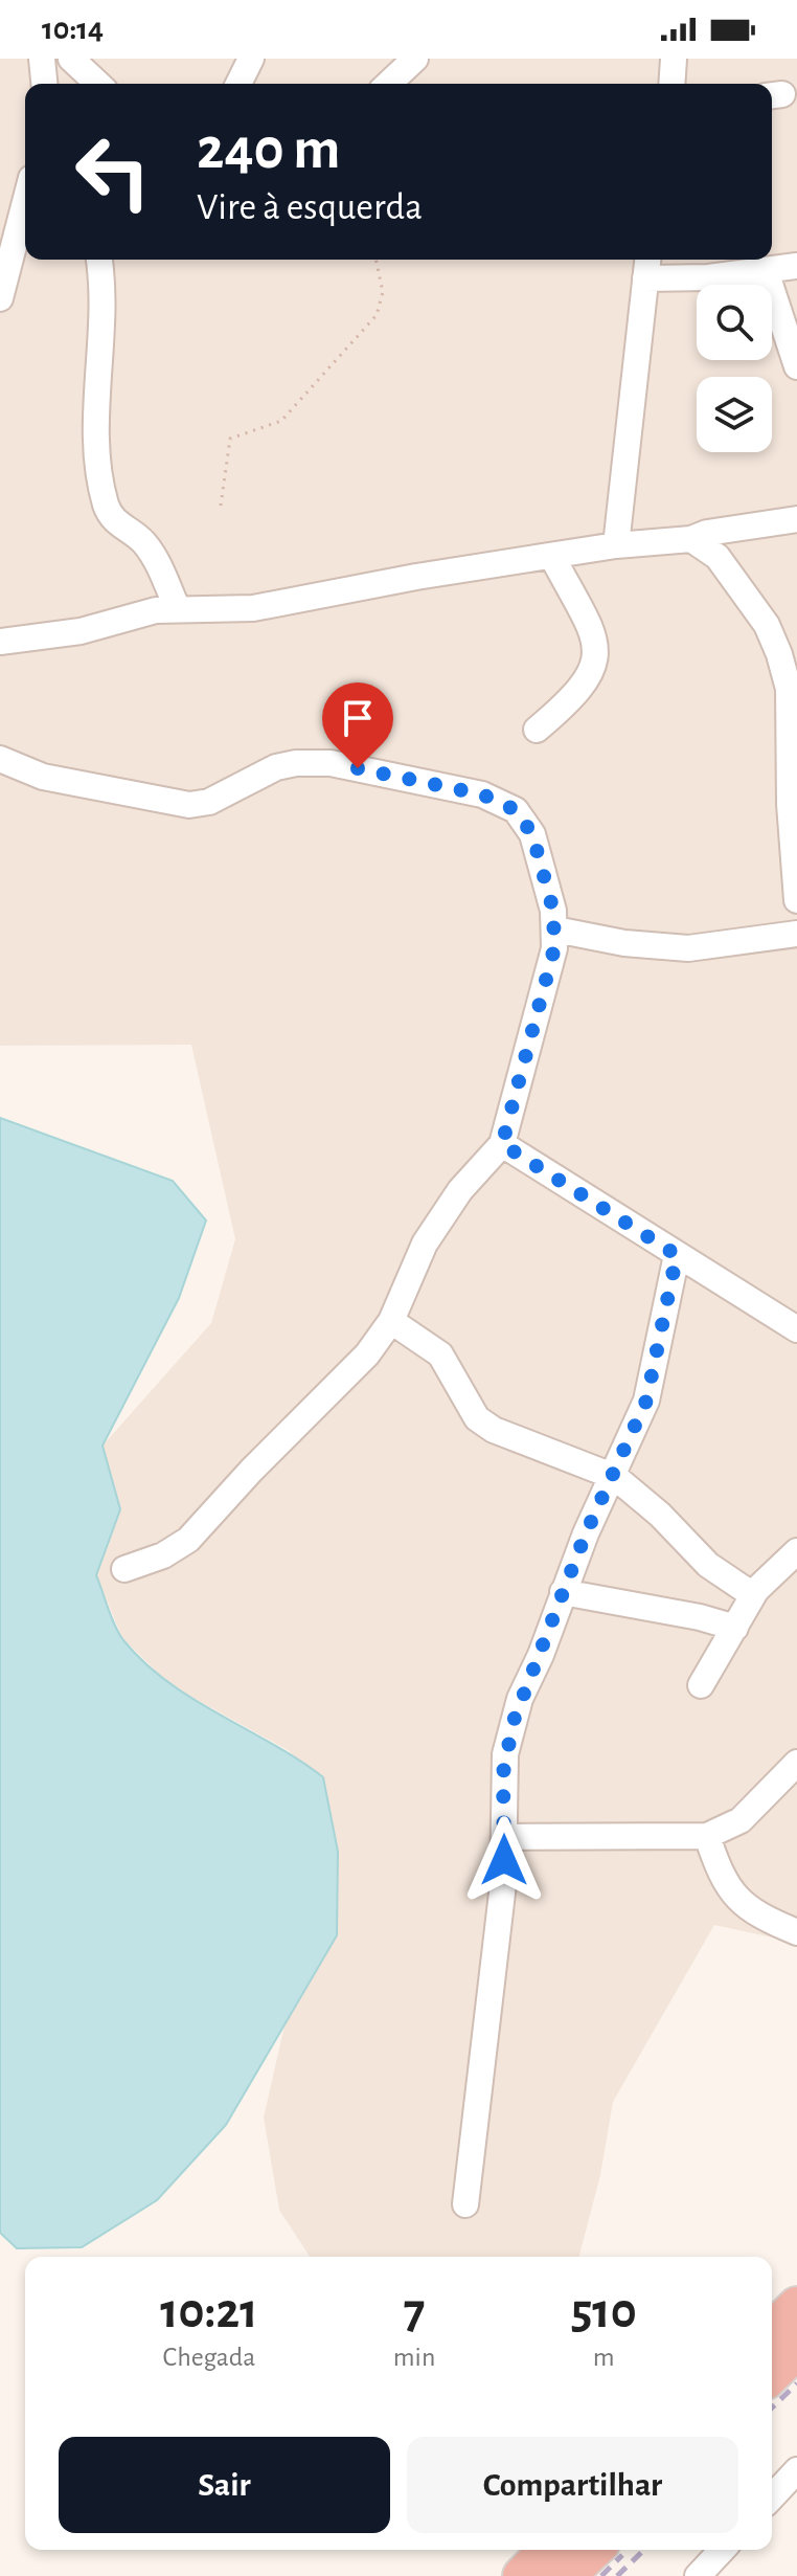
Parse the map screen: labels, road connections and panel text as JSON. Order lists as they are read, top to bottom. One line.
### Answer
{"page":{"status":"10:14","turn":["240 m","Vire à esquerda"],"eta":["10:21","Chegada","7","min","510","m"],"buttons":["Sair","Compartilhar"]}}
